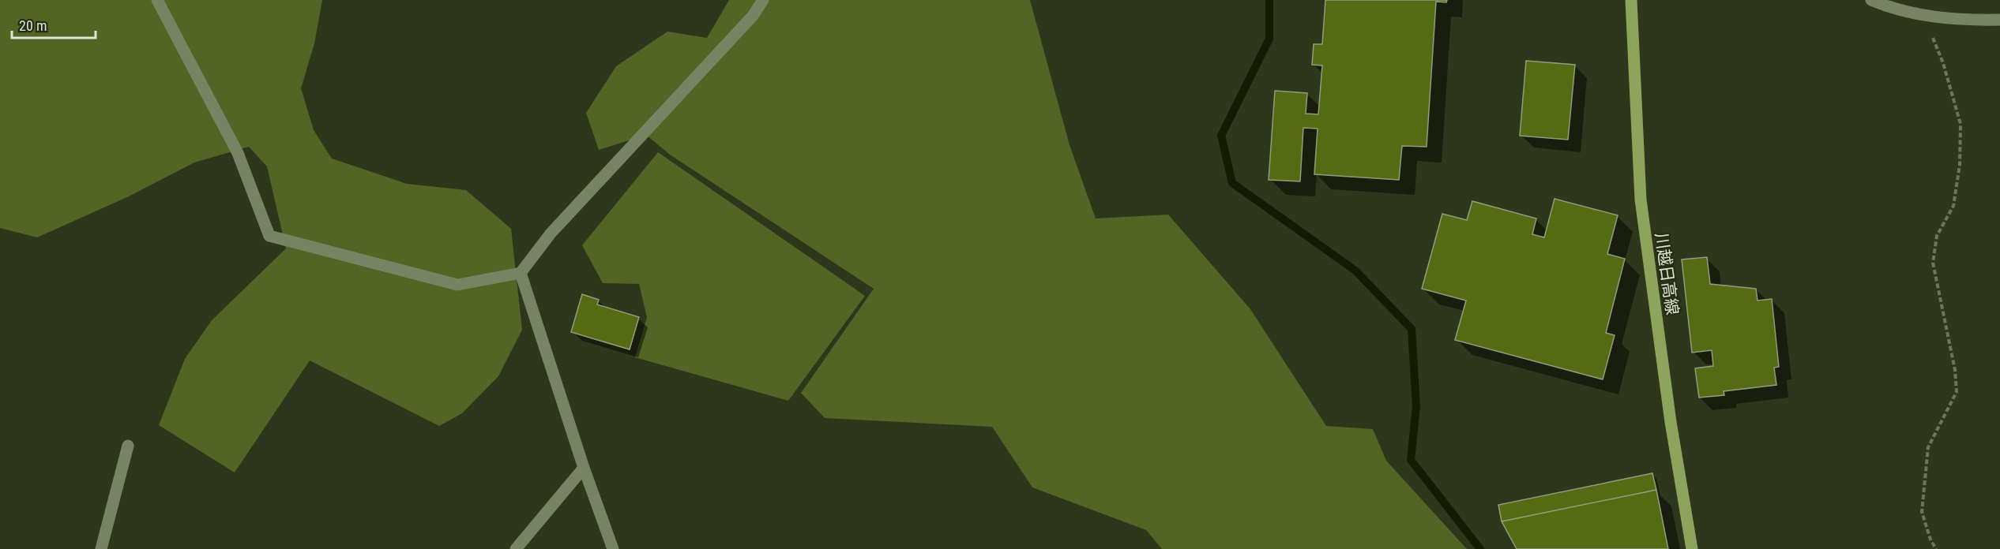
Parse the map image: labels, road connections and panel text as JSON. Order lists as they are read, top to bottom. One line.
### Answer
{"streets":{"main road":["川越日高線"]},"scale_bar":"20 m"}
